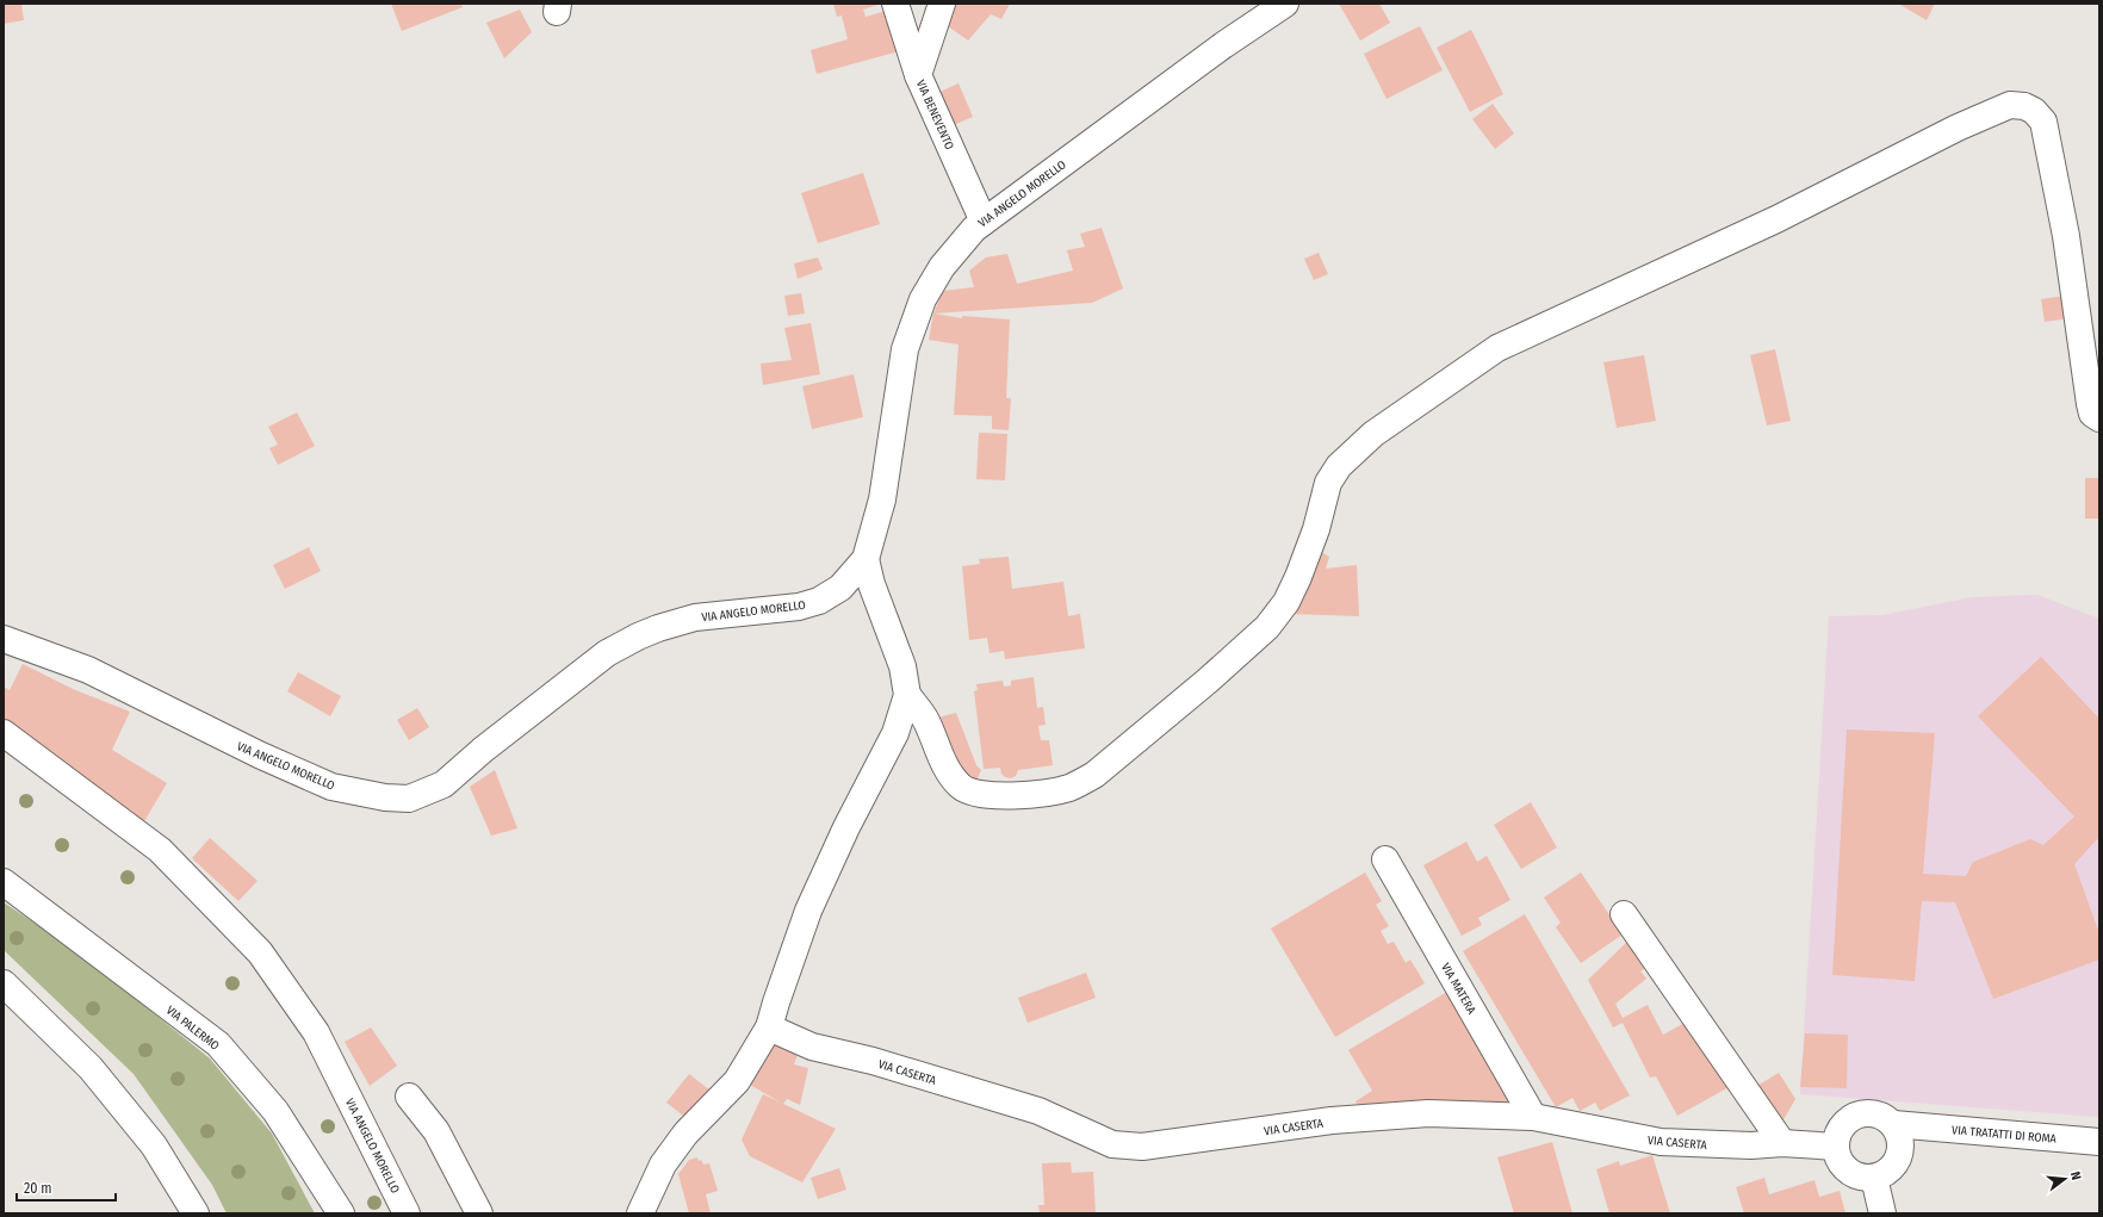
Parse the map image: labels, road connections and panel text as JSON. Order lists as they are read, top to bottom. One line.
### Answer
{"streets":{"street":["VIA BENEVENTO","VIA ANGELO MORELLO","VIA MATERA","VIA PALERMO","VIA CASERTA","VIA TRATATTI DI ROMA"]},"crossings":[["VIA BENEVENTO","VIA ANGELO MORELLO"],["VIA MATERA","VIA CASERTA"],["VIA CASERTA","VIA TRATATTI DI ROMA"]],"scale_bar":"20 m","north":"right"}
